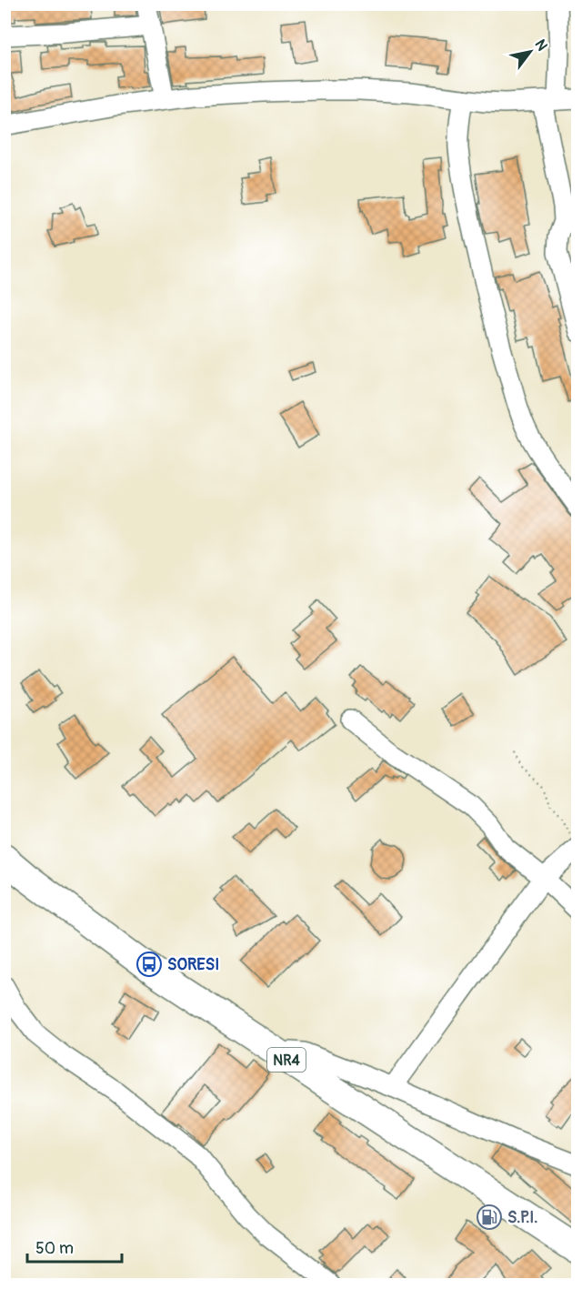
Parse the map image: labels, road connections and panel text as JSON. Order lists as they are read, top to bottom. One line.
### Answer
{"streets":{"highway":["NR4"]},"places":{"bus stop":["SORESI"],"fuel station":["S.P.I."]},"scale_bar":"50 m","north":"top right"}
